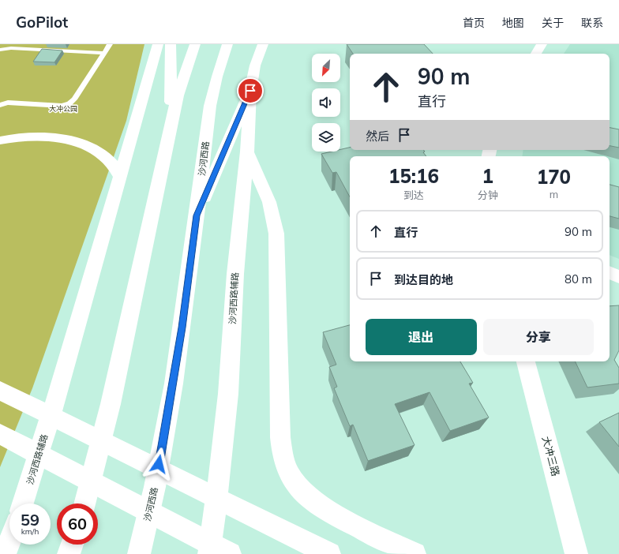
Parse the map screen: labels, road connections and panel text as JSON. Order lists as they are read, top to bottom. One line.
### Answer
{"streets":{"main road":["沙河西路","沙河西路辅路","大冲三路"]},"parks":["大冲公园"],"north":"bottom left","page":{"header":"GoPilot","nav":["首页","地图","关于","联系"],"turn":["90 m","直行"],"then":"然后","eta":["15:16","到达","1","分钟","170","m"],"list":[{"name":"直行","value":"90 m"},{"name":"到达目的地","value":"80 m"}],"buttons":["退出","分享"],"speed":"59 km/h","limit":"60"}}
